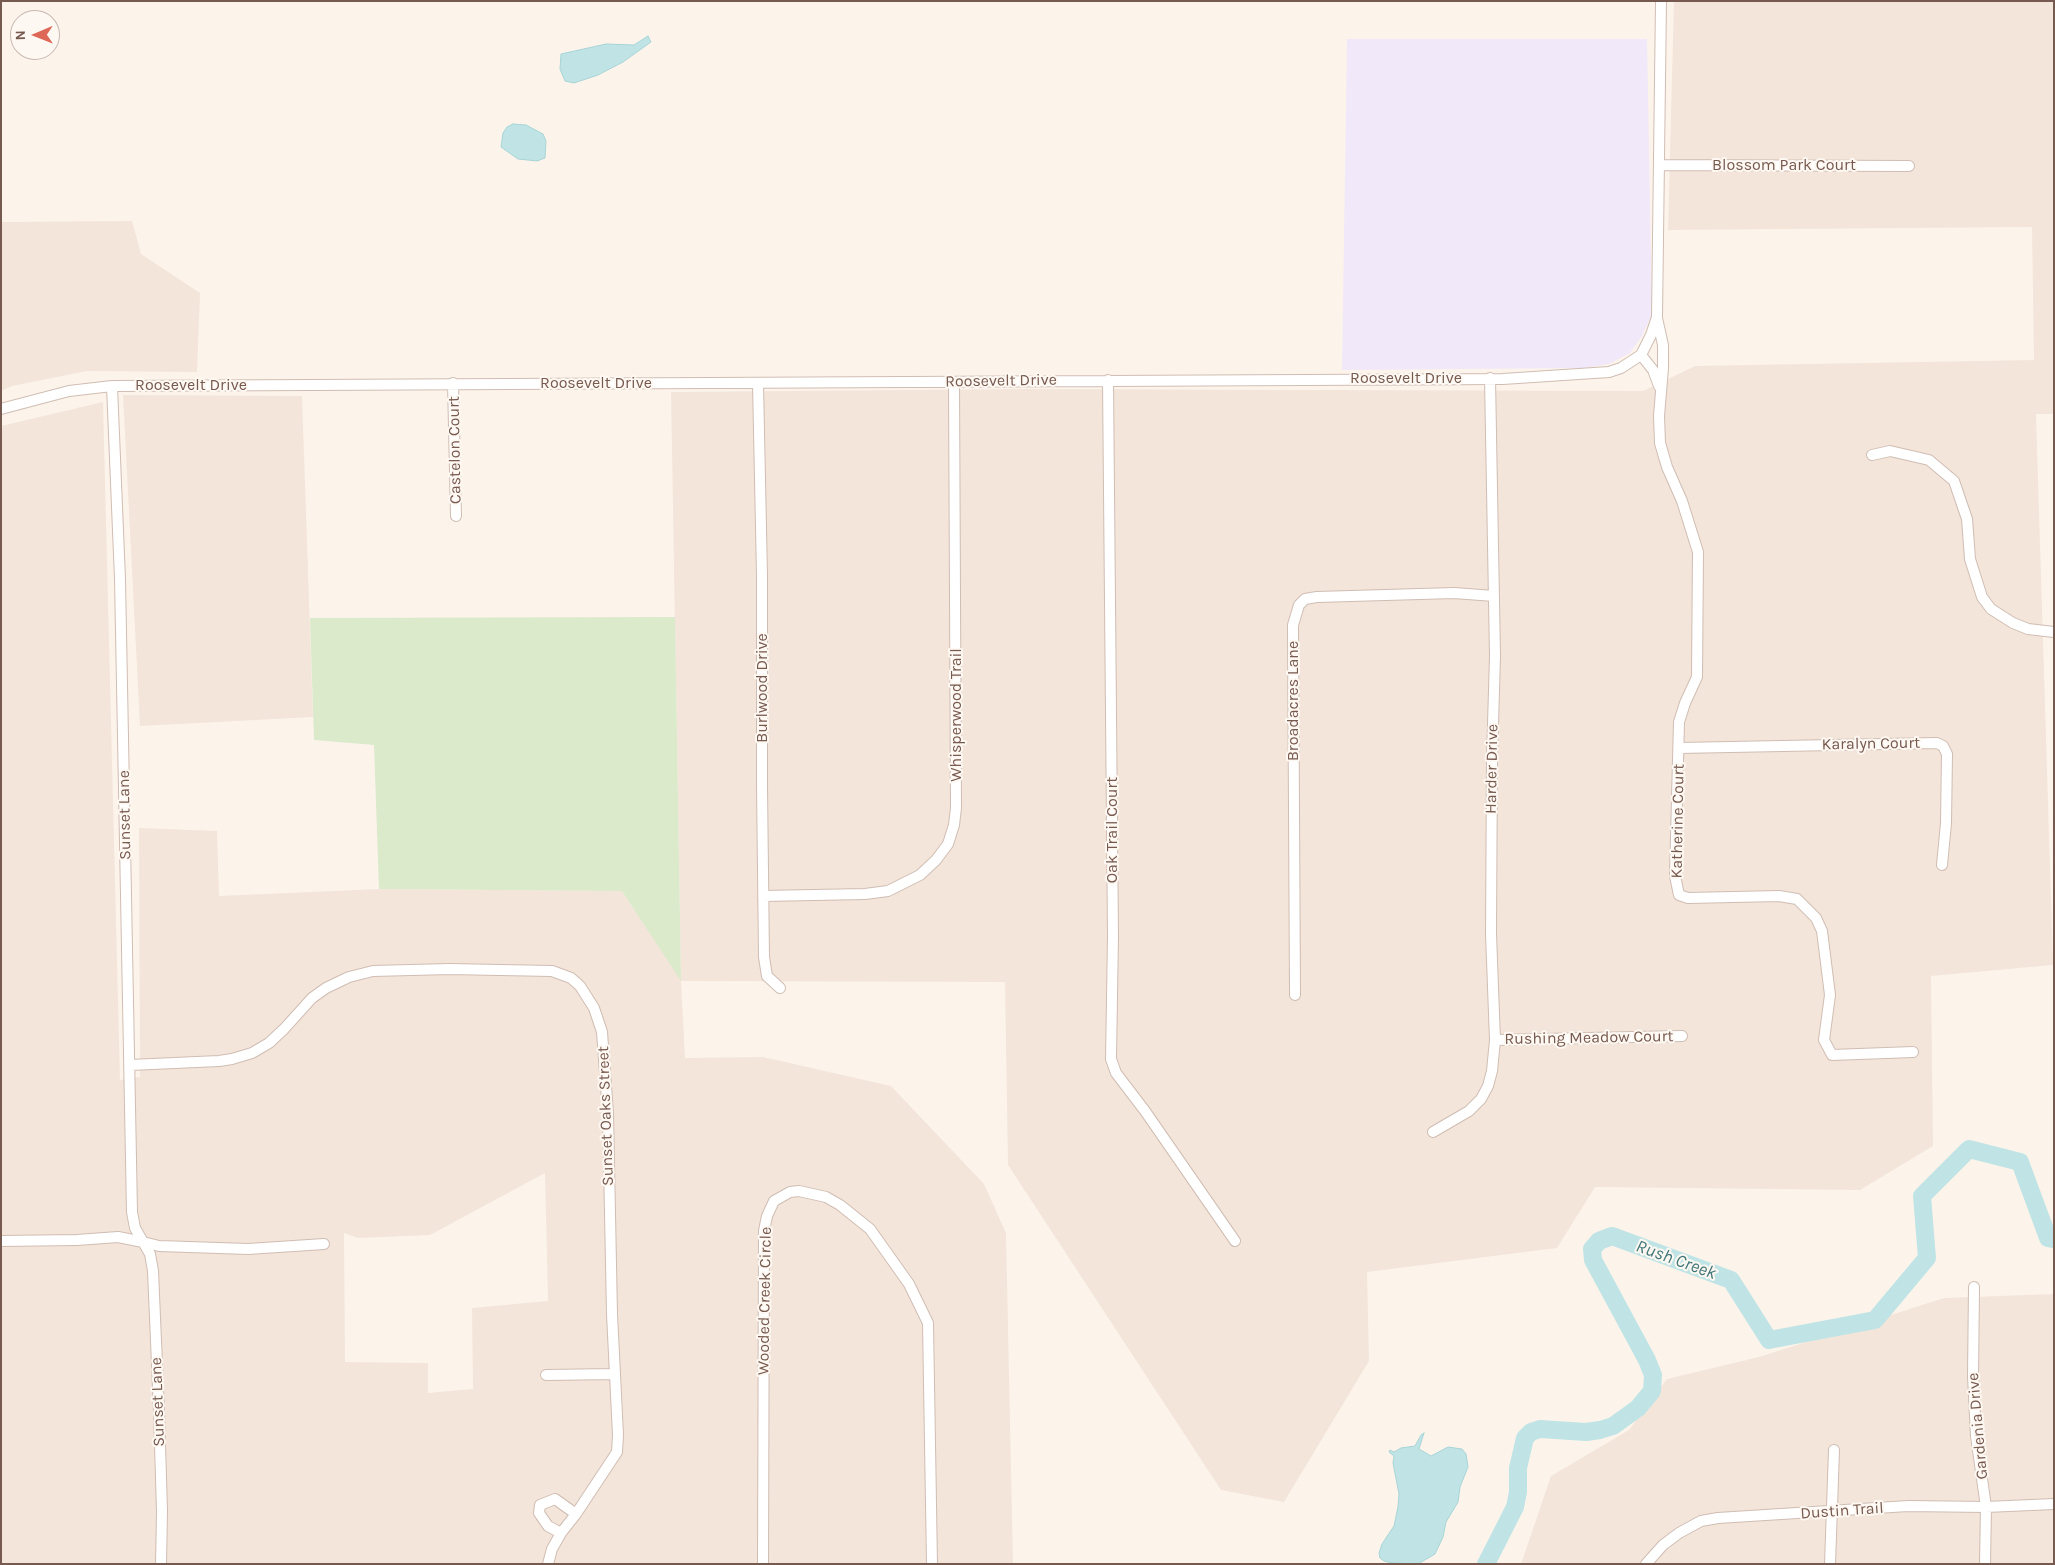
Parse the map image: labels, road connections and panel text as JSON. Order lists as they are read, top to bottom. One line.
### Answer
{"streets":{"street":["Blossom Park Court","Roosevelt Drive","Castelon Court","Burlwood Drive","Broadacres Lane","Whisperwood Trail","Karalyn Court","Harder Drive","Sunset Lane","Katherine Court","Oak Trail Court","Rushing Meadow Court","Sunset Oaks Street","Wooded Creek Circle","Gardenia Drive","Dustin Trail"]},"crossings":[["Blossom Park Court","Roosevelt Drive"],["Roosevelt Drive","Castelon Court"],["Roosevelt Drive","Burlwood Drive"],["Roosevelt Drive","Whisperwood Trail"],["Roosevelt Drive","Harder Drive"],["Roosevelt Drive","Sunset Lane"],["Roosevelt Drive","Katherine Court"],["Roosevelt Drive","Oak Trail Court"],["Burlwood Drive","Whisperwood Trail"],["Broadacres Lane","Harder Drive"],["Karalyn Court","Katherine Court"],["Harder Drive","Rushing Meadow Court"],["Sunset Lane","Sunset Oaks Street"],["Gardenia Drive","Dustin Trail"]],"water":["Rush Creek"],"north":"left"}
